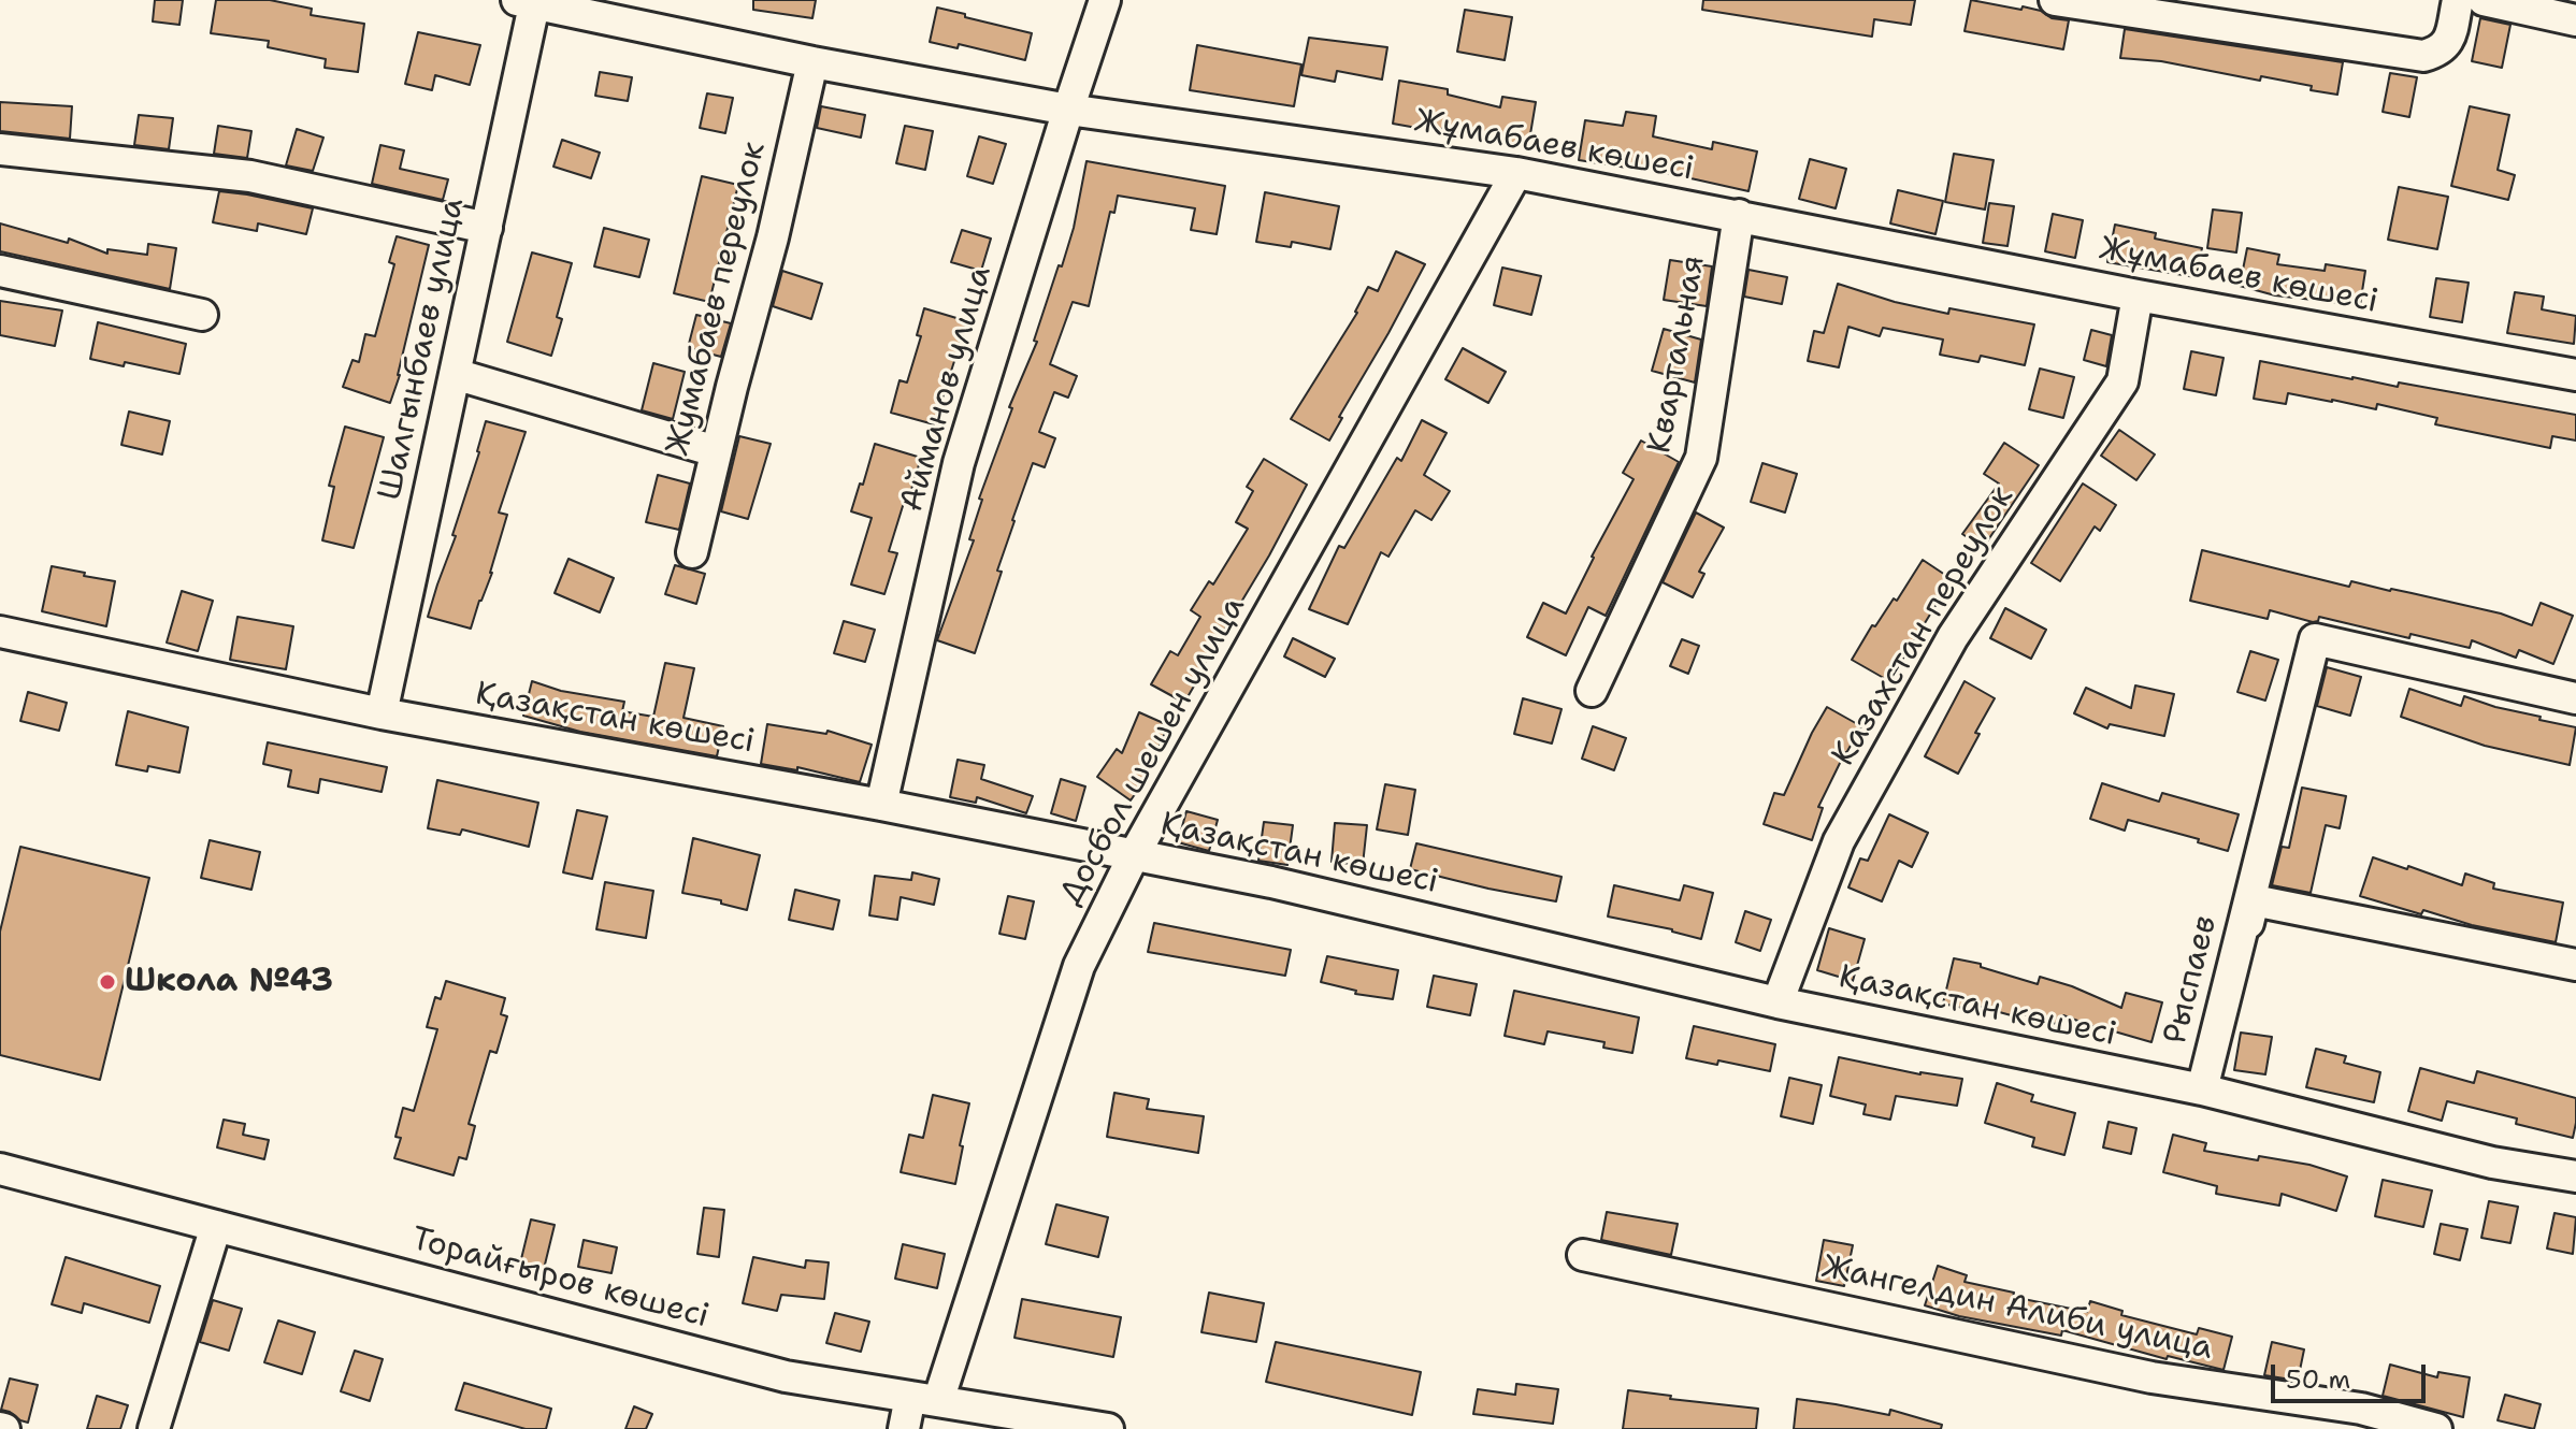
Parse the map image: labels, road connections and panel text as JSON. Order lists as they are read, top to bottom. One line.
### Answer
{"streets":{"street":["Жұмабаев көшесі","Жумабаев переулок","Шалгынбаев улица","Квартальная","Айманов улица","Казахстан переулок","Қазақстан көшесі","Досбол шешен улица","Рыспаев","Торайғыров көшесі","Жангелдин Алиби улица"]},"crossings":[["Жұмабаев көшесі","Жумабаев переулок"],["Жұмабаев көшесі","Шалгынбаев улица"],["Жұмабаев көшесі","Квартальная"],["Жұмабаев көшесі","Айманов улица"],["Жұмабаев көшесі","Казахстан переулок"],["Жұмабаев көшесі","Досбол шешен улица"],["Шалгынбаев улица","Қазақстан көшесі"],["Айманов улица","Қазақстан көшесі"],["Казахстан переулок","Қазақстан көшесі"],["Қазақстан көшесі","Досбол шешен улица"],["Қазақстан көшесі","Рыспаев"],["Досбол шешен улица","Торайғыров көшесі"]],"places":["Школа №43"],"scale_bar":"50 m"}
